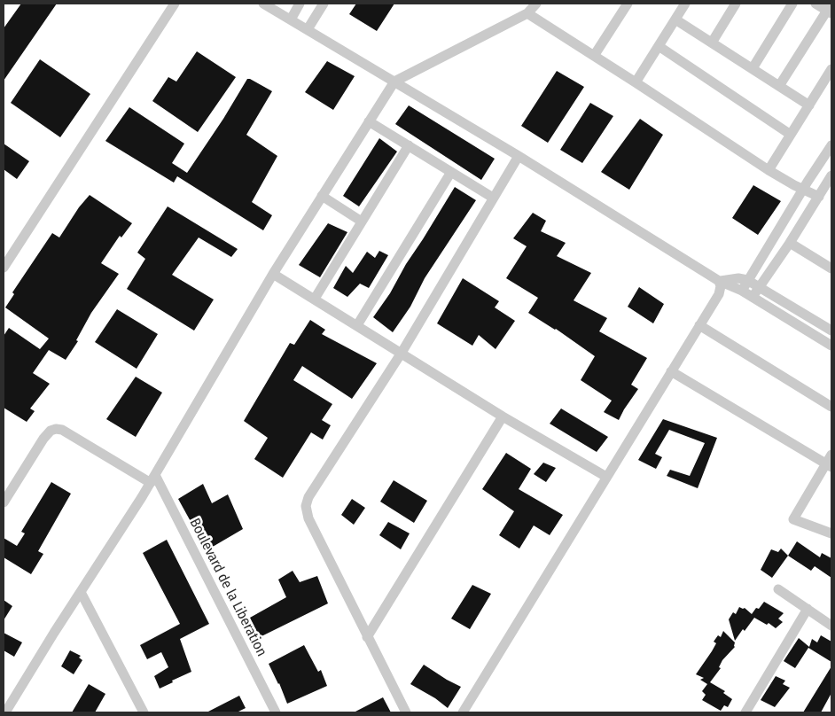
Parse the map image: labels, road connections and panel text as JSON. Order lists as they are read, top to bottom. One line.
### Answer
{"streets":{"street":["Boulevard de la Liberation"]}}
